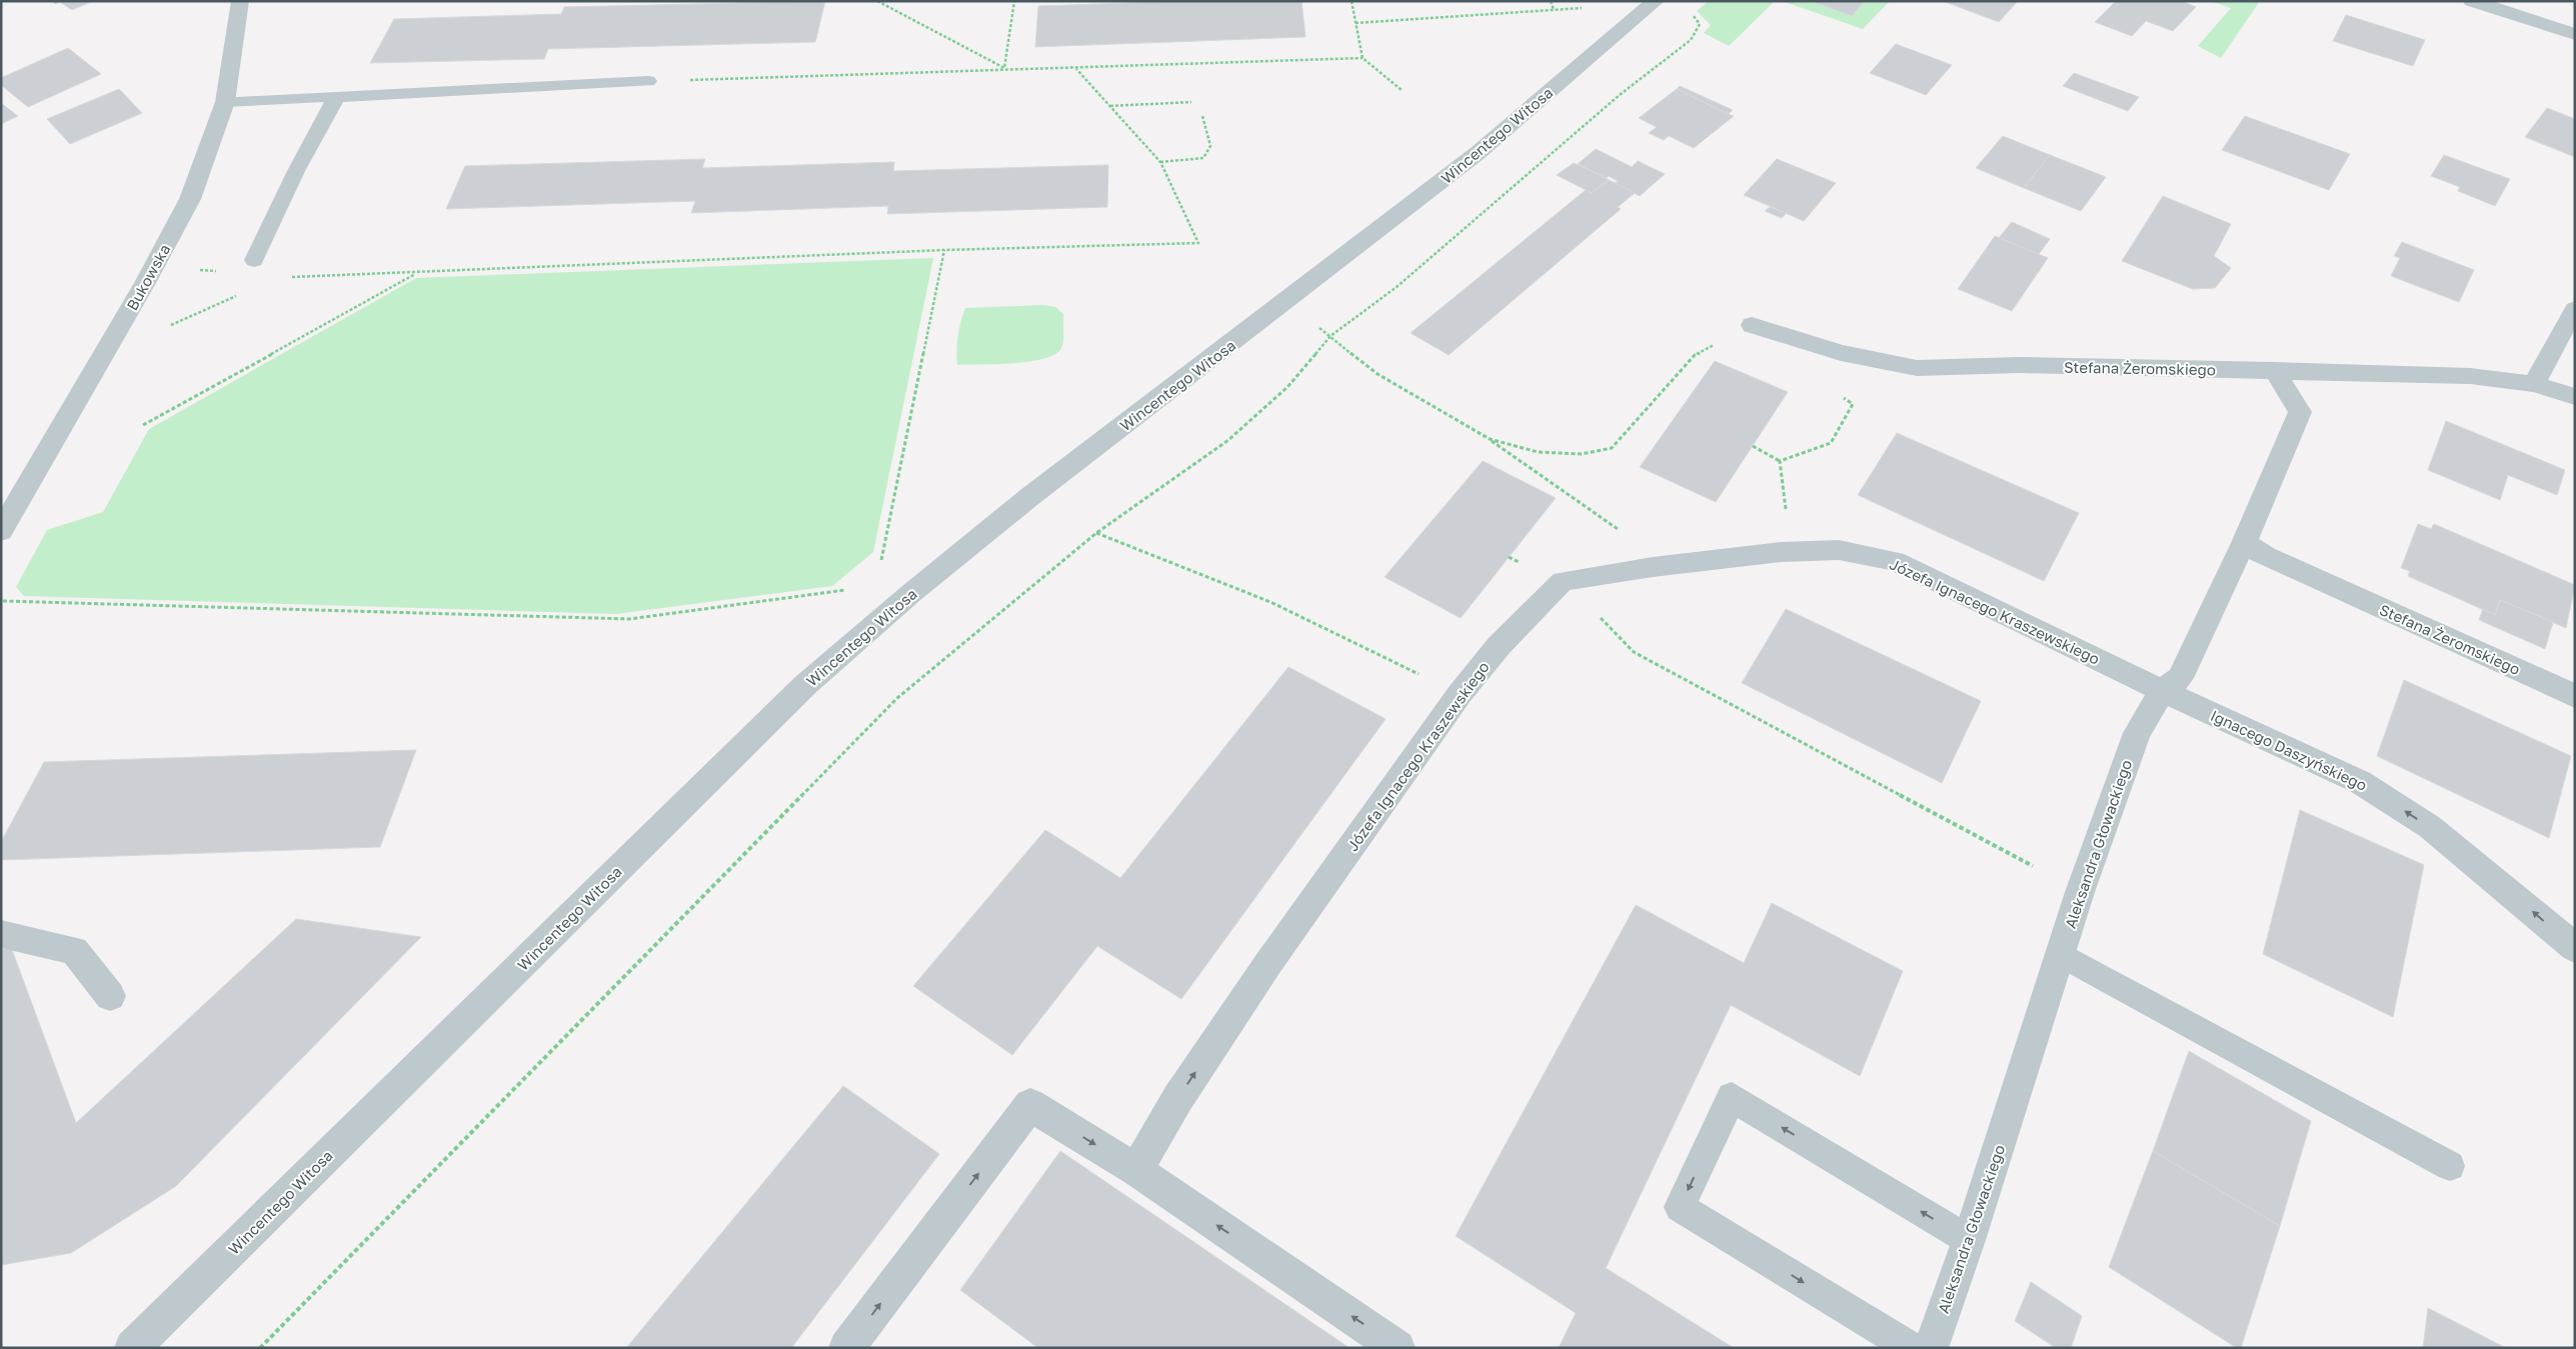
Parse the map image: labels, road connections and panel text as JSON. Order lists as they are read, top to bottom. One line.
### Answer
{"streets":{"street":["Wincentego Witosa","Bukowska","Stefana Żeromskiego","Józefa Ignacego Kraszewskiego","Ignacego Daszyńskiego","Aleksandra Głowackiego"]},"crossings":[["Stefana Żeromskiego","Aleksandra Głowackiego"],["Józefa Ignacego Kraszewskiego","Ignacego Daszyńskiego"],["Józefa Ignacego Kraszewskiego","Aleksandra Głowackiego"],["Ignacego Daszyńskiego","Aleksandra Głowackiego"]],"one_way":["Józefa Ignacego Kraszewskiego","Ignacego Daszyńskiego"]}
